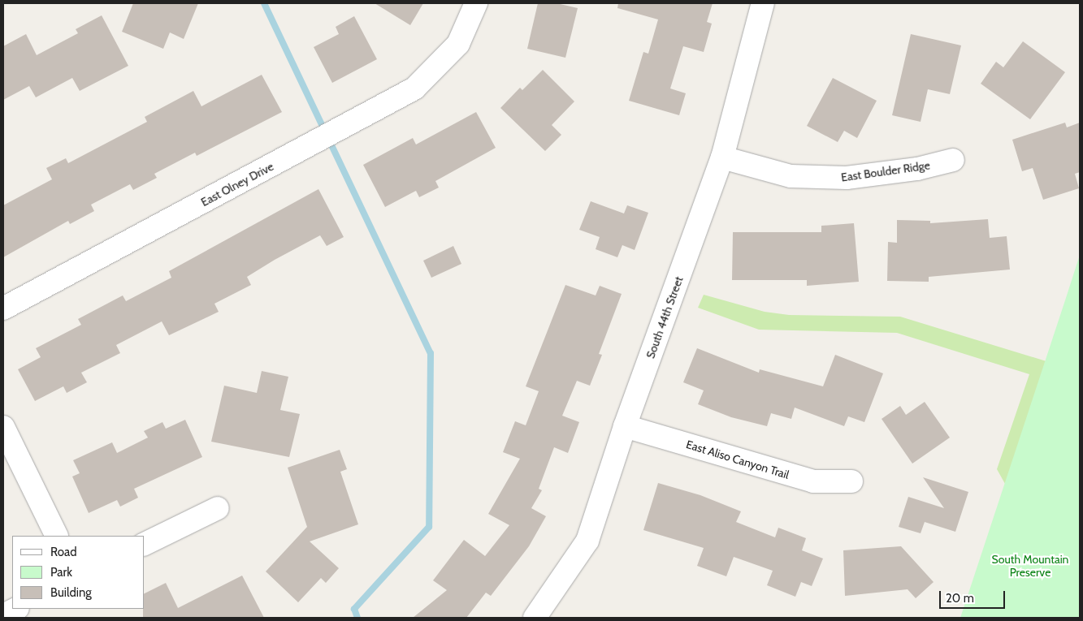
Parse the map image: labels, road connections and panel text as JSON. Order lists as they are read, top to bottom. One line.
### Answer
{"streets":{"street":["East Boulder Ridge","East Olney Drive","South 44th Street","East Aliso Canyon Trail"]},"crossings":[["East Boulder Ridge","South 44th Street"],["South 44th Street","East Aliso Canyon Trail"]],"parks":["South Mountain Preserve"],"legend":["Road","Park","Building"],"scale_bar":"20 m"}
